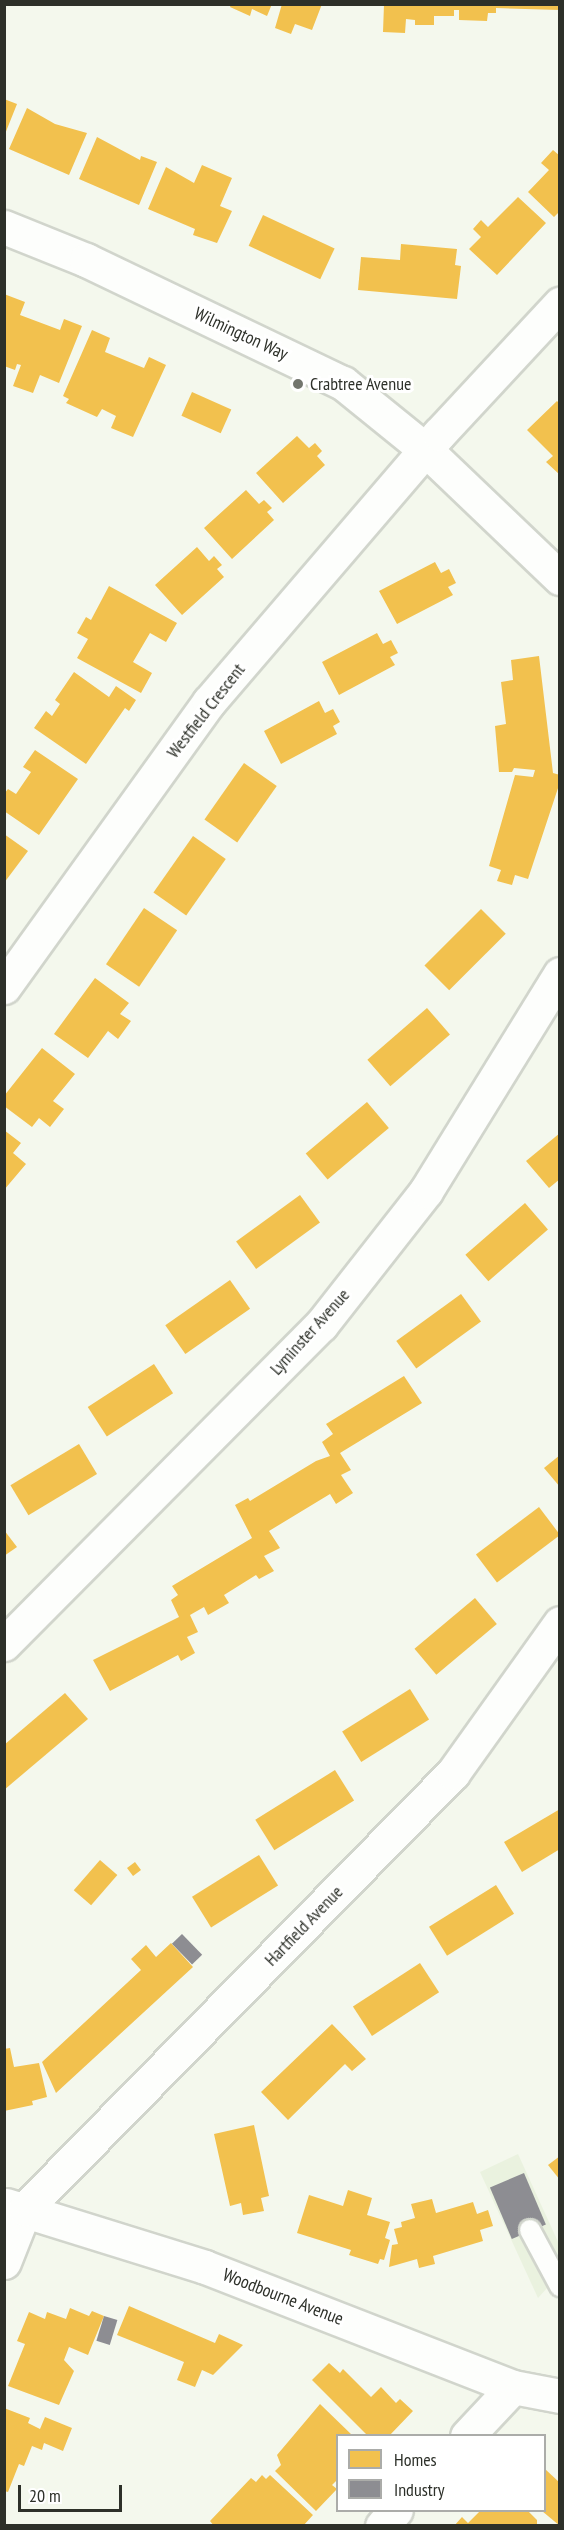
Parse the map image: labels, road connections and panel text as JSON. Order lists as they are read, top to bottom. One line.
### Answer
{"streets":{"street":["Wilmington Way","Westfield Crescent","Lyminster Avenue","Hartfield Avenue","Woodbourne Avenue"]},"crossings":[["Wilmington Way","Westfield Crescent"],["Hartfield Avenue","Woodbourne Avenue"]],"places":["Crabtree Avenue"],"legend":["Homes","Industry"],"scale_bar":"20 m"}
